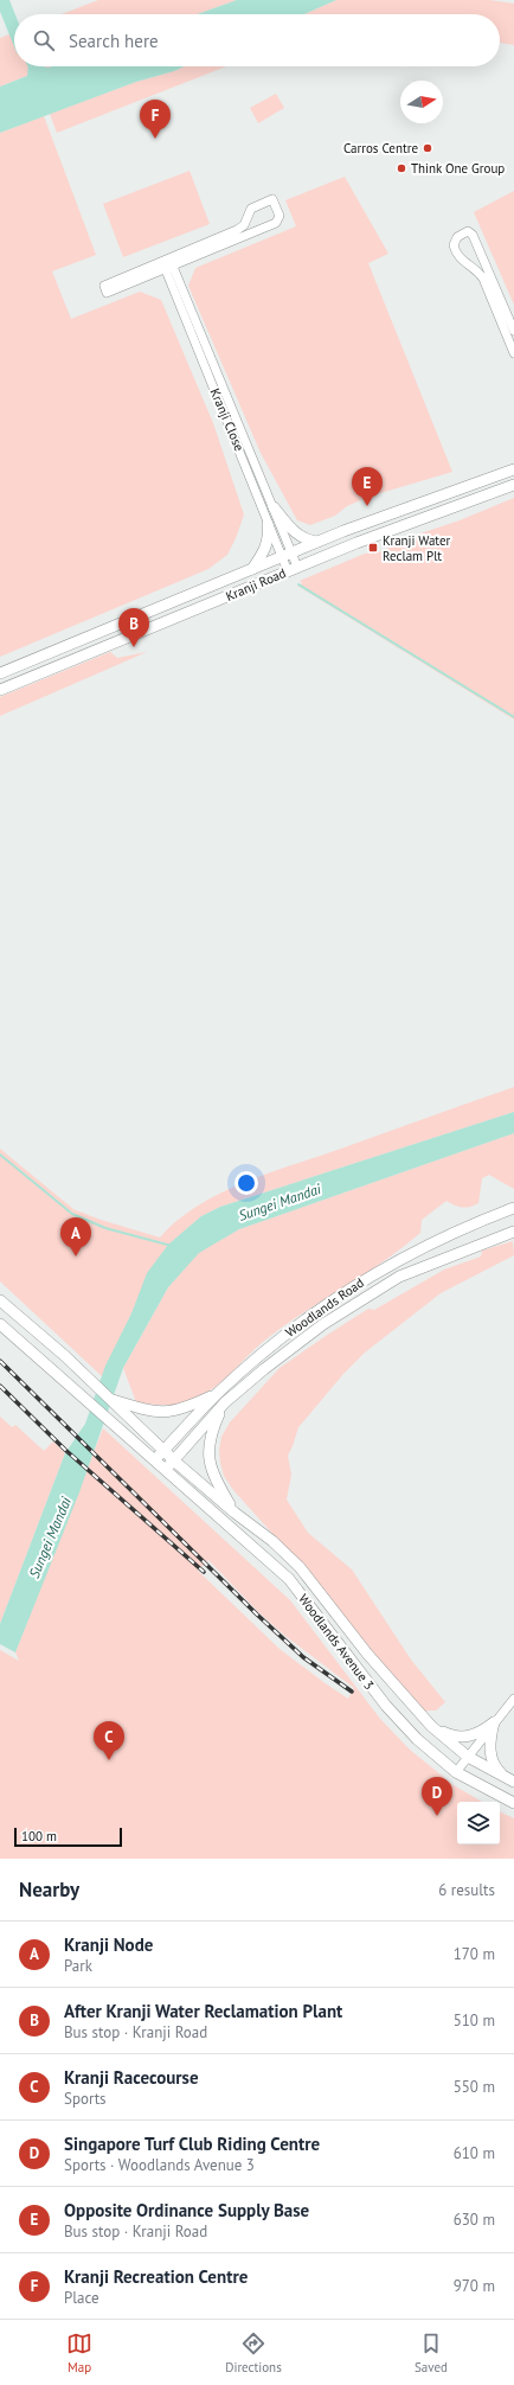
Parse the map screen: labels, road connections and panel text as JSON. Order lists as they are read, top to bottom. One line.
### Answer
{"streets":{"main road":["Kranji Road","Woodlands Road","Woodlands Avenue 3"],"street":["Kranji Close"]},"crossings":[["Kranji Close","Kranji Road"],["Woodlands Road","Woodlands Avenue 3"]],"water":["Sungei Mandai"],"places":{"other":["Carros Centre","Think One Group"],"transit":["Kranji Water Reclam Plt"]},"scale_bar":"100 m","north":"right","page":{"search":"Search here","pins":["F","E","B","A","C","D"],"scale":"100 m","heading":["Nearby","6 results"],"list":[{"mark":"A","name":"Kranji Node","note":"Park","value":"170 m"},{"mark":"B","name":"After Kranji Water Reclamation Plant","note":"Bus stop · Kranji Road","value":"510 m"},{"mark":"C","name":"Kranji Racecourse","note":"Sports","value":"550 m"},{"mark":"D","name":"Singapore Turf Club Riding Centre","note":"Sports · Woodlands Avenue 3","value":"610 m"},{"mark":"E","name":"Opposite Ordinance Supply Base","note":"Bus stop · Kranji Road","value":"630 m"},{"mark":"F","name":"Kranji Recreation Centre","note":"Place","value":"970 m"}],"nav":["Map","Directions","Saved"]}}
